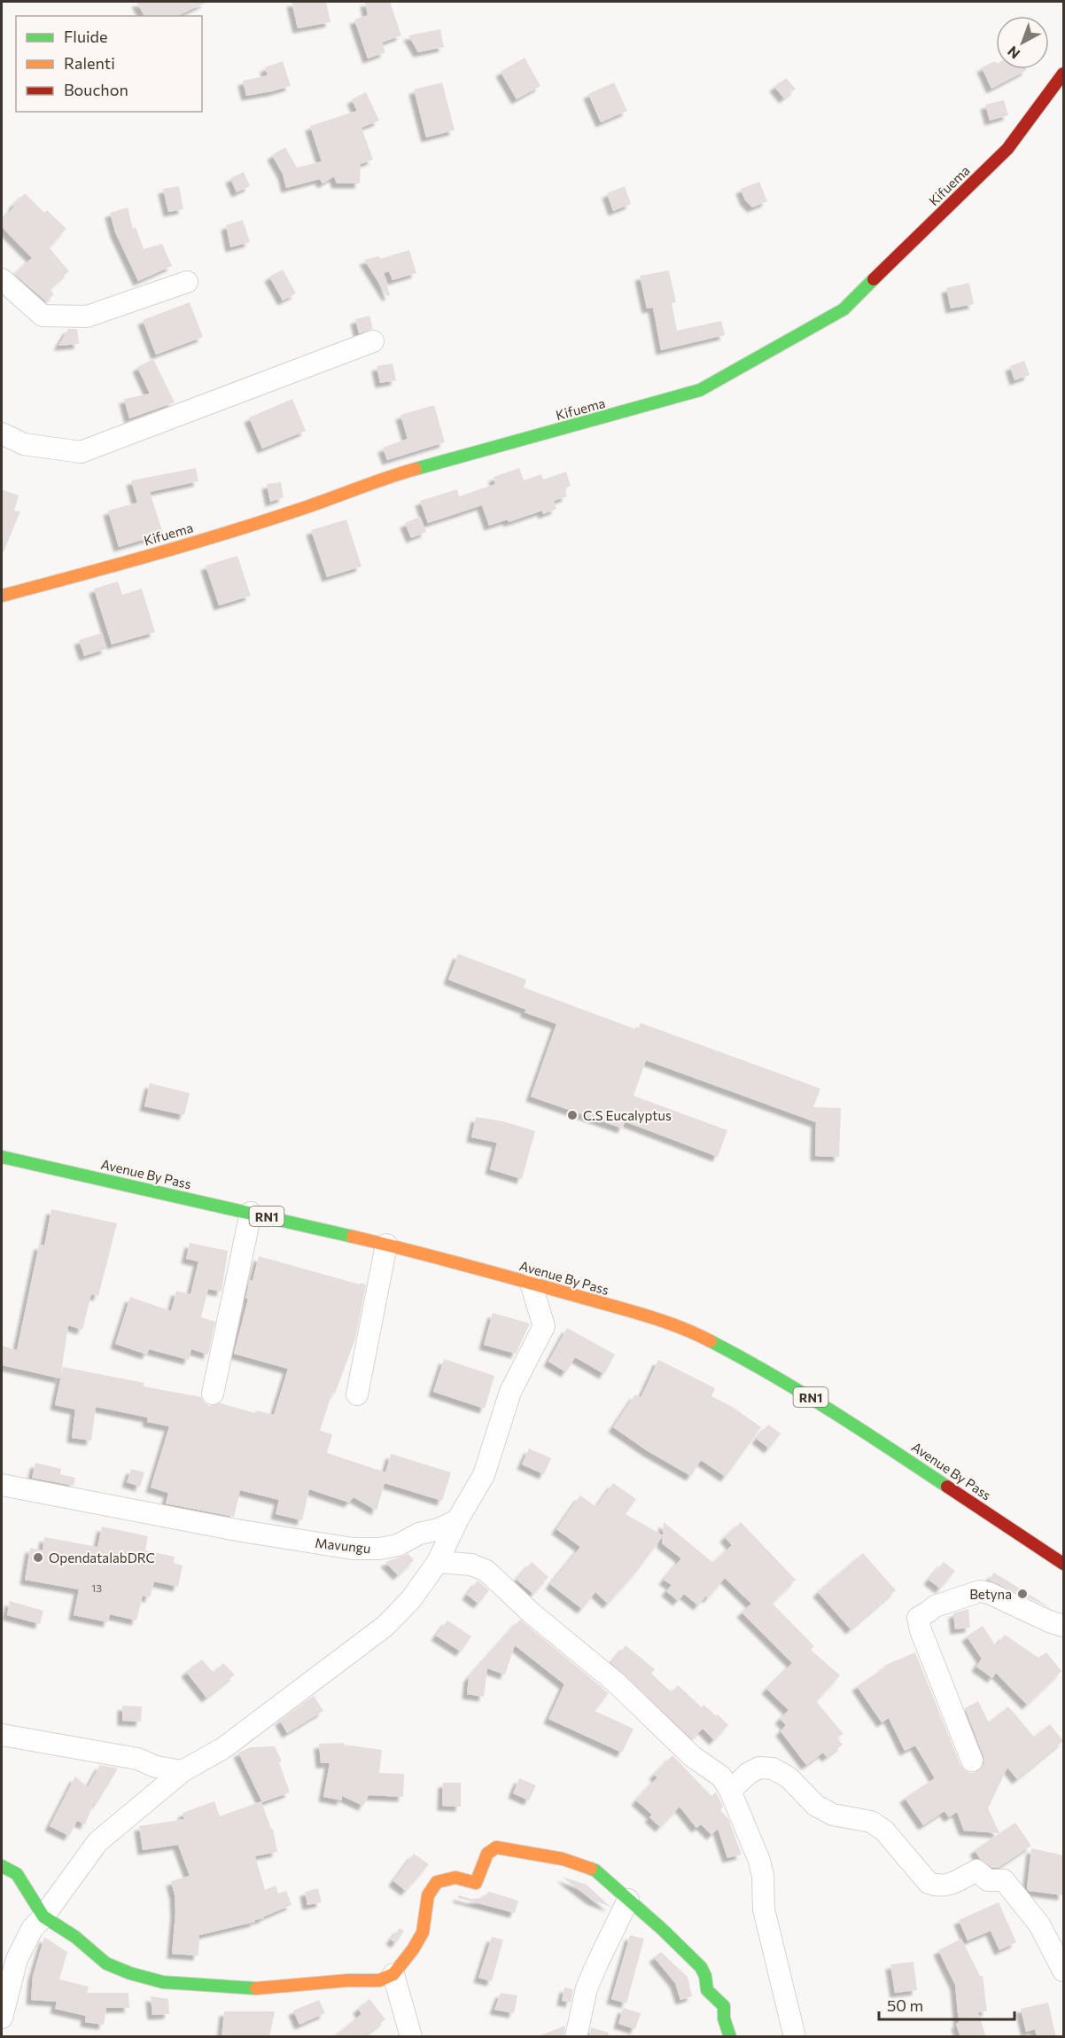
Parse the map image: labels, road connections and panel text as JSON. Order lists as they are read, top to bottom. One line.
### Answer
{"streets":{"main road":["Kifuema","Avenue By Pass","RN1"],"street":["Mavungu"]},"places":["C.S Eucalyptus","OpendatalabDRC","Betyna"],"house_numbers":["13"],"legend":["Fluide","Ralenti","Bouchon"],"scale_bar":"50 m","north":"bottom left"}
